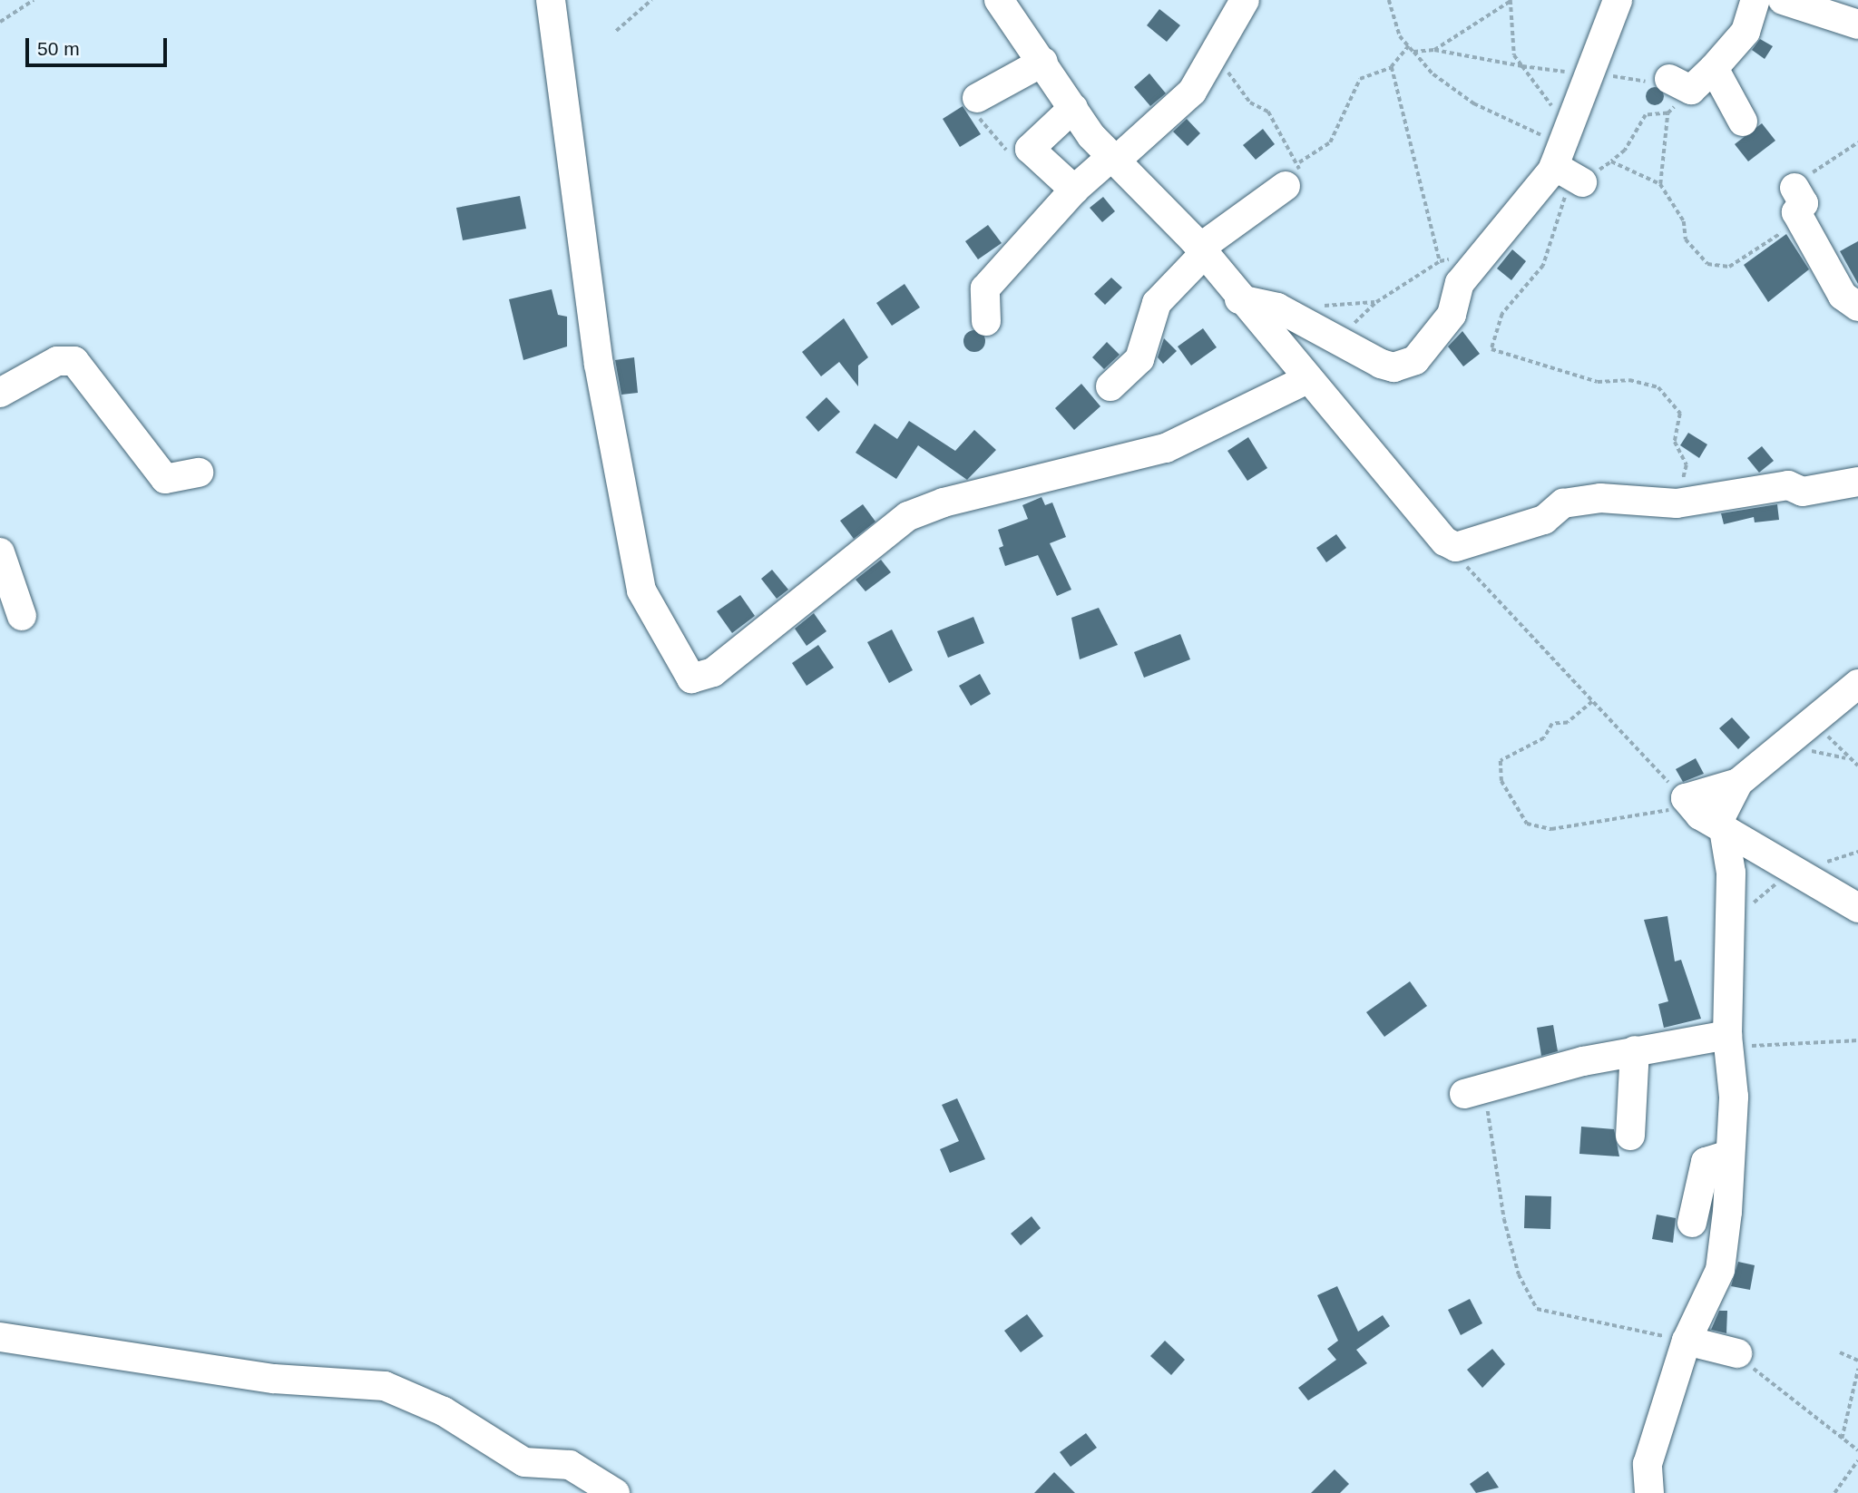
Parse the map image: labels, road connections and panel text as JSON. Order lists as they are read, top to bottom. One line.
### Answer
{"scale_bar":"50 m"}
